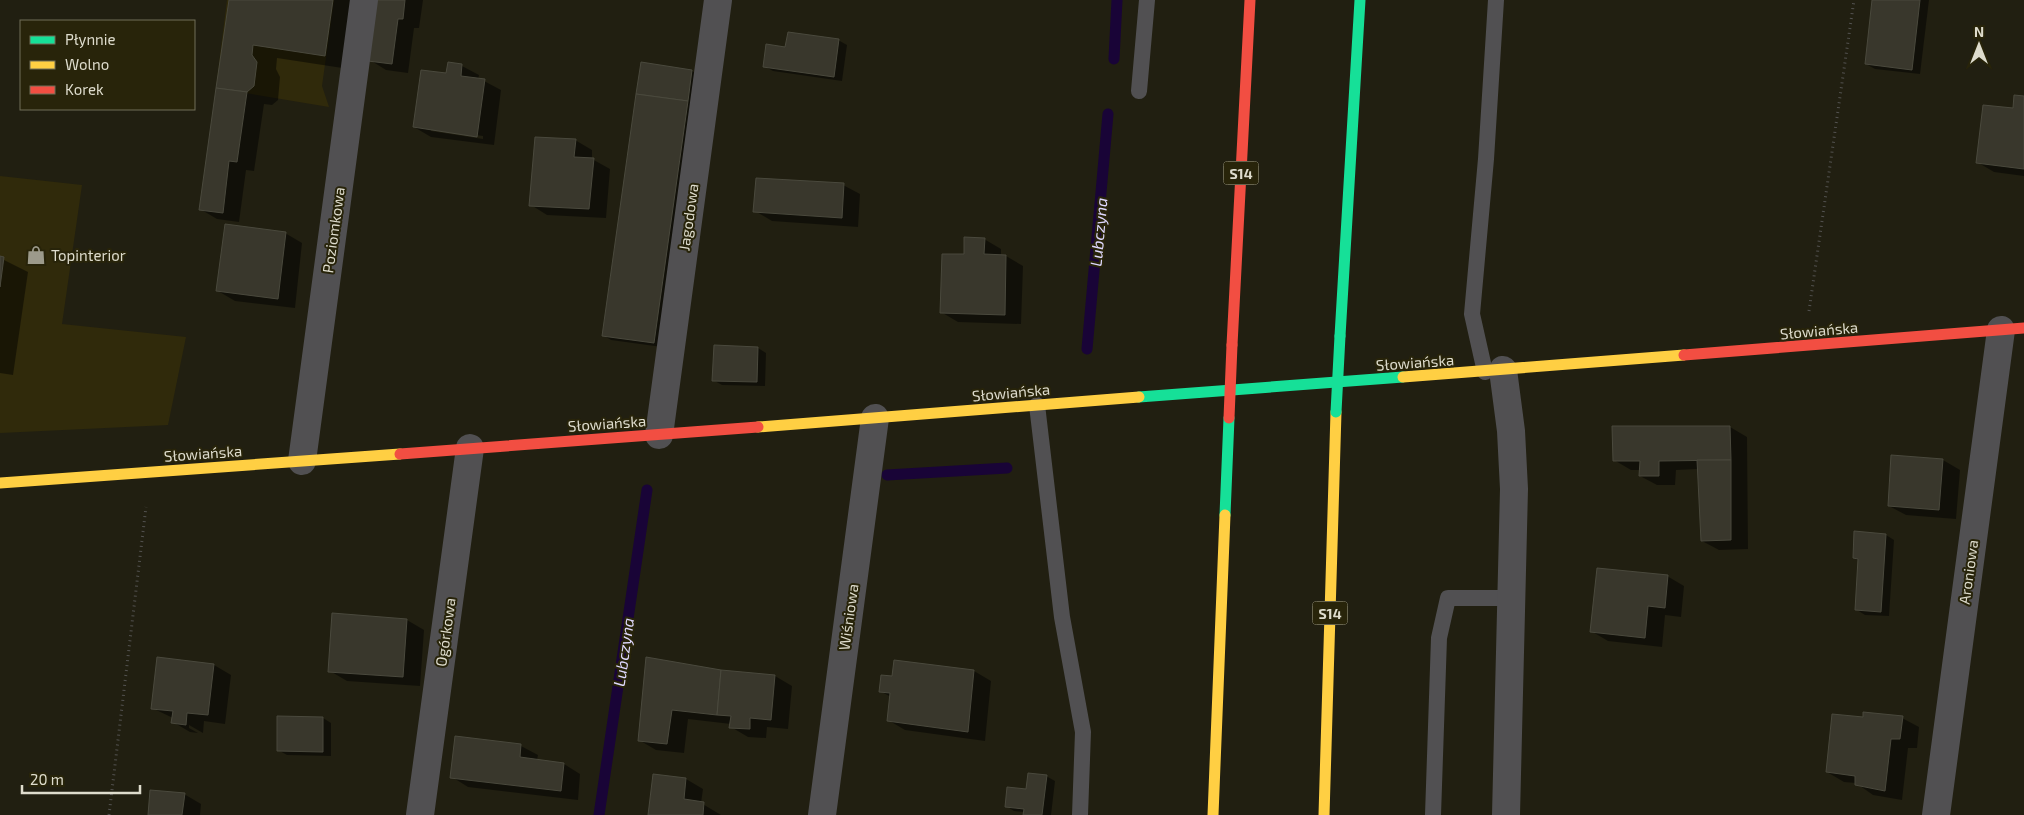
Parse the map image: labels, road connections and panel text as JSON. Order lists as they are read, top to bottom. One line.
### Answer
{"streets":{"main road":["S14","Słowiańska"],"street":["Jagodowa","Poziomkowa","Aroniowa","Wiśniowa","Ogórkowa"]},"crossings":[["Jagodowa","Słowiańska"],["Poziomkowa","Słowiańska"],["Słowiańska","Aroniowa"],["Słowiańska","Wiśniowa"],["Słowiańska","Ogórkowa"]],"water":["Lubczyna"],"places":{"shop":["Topinterior"]},"legend":["Płynnie","Wolno","Korek"],"scale_bar":"20 m","north":"top"}
